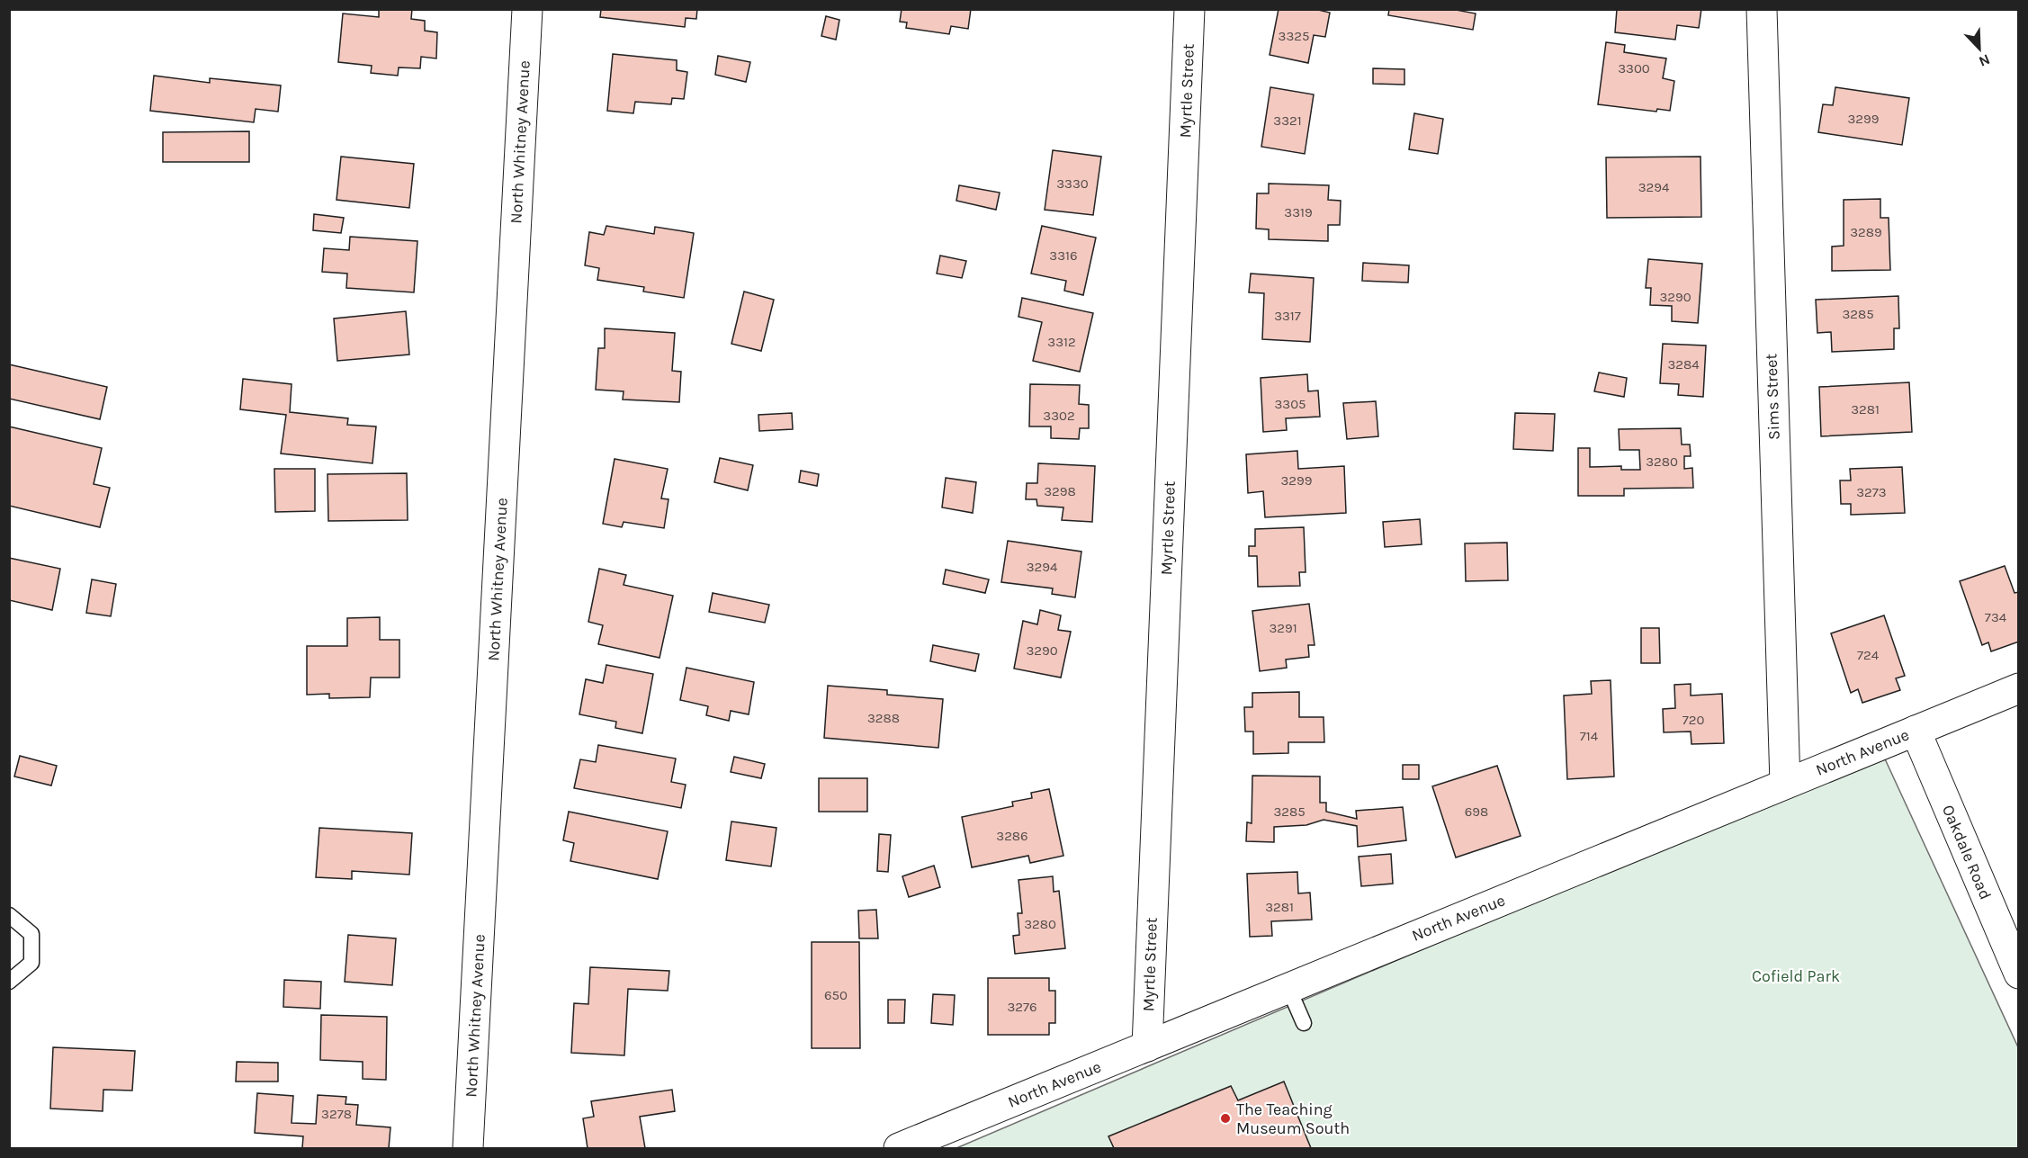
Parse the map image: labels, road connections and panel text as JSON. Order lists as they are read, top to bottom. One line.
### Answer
{"streets":{"street":["Myrtle Street","North Whitney Avenue","Sims Street","North Avenue","Oakdale Road"]},"crossings":[["Myrtle Street","North Avenue"],["Sims Street","North Avenue"],["North Avenue","Oakdale Road"]],"parks":["Cofield Park"],"places":["The Teaching Museum South"],"house_numbers":["3325","3300","3299","3321","3330","3294","3319","3289","3316","3290","3285","3317","3312","3284","3305","3281","3302","3280","3299","3298","3273","3294","734","3291","3290","724","3288","720","714","3285","698","3286","3281","3280","650","3276","3278"],"north":"bottom right"}
